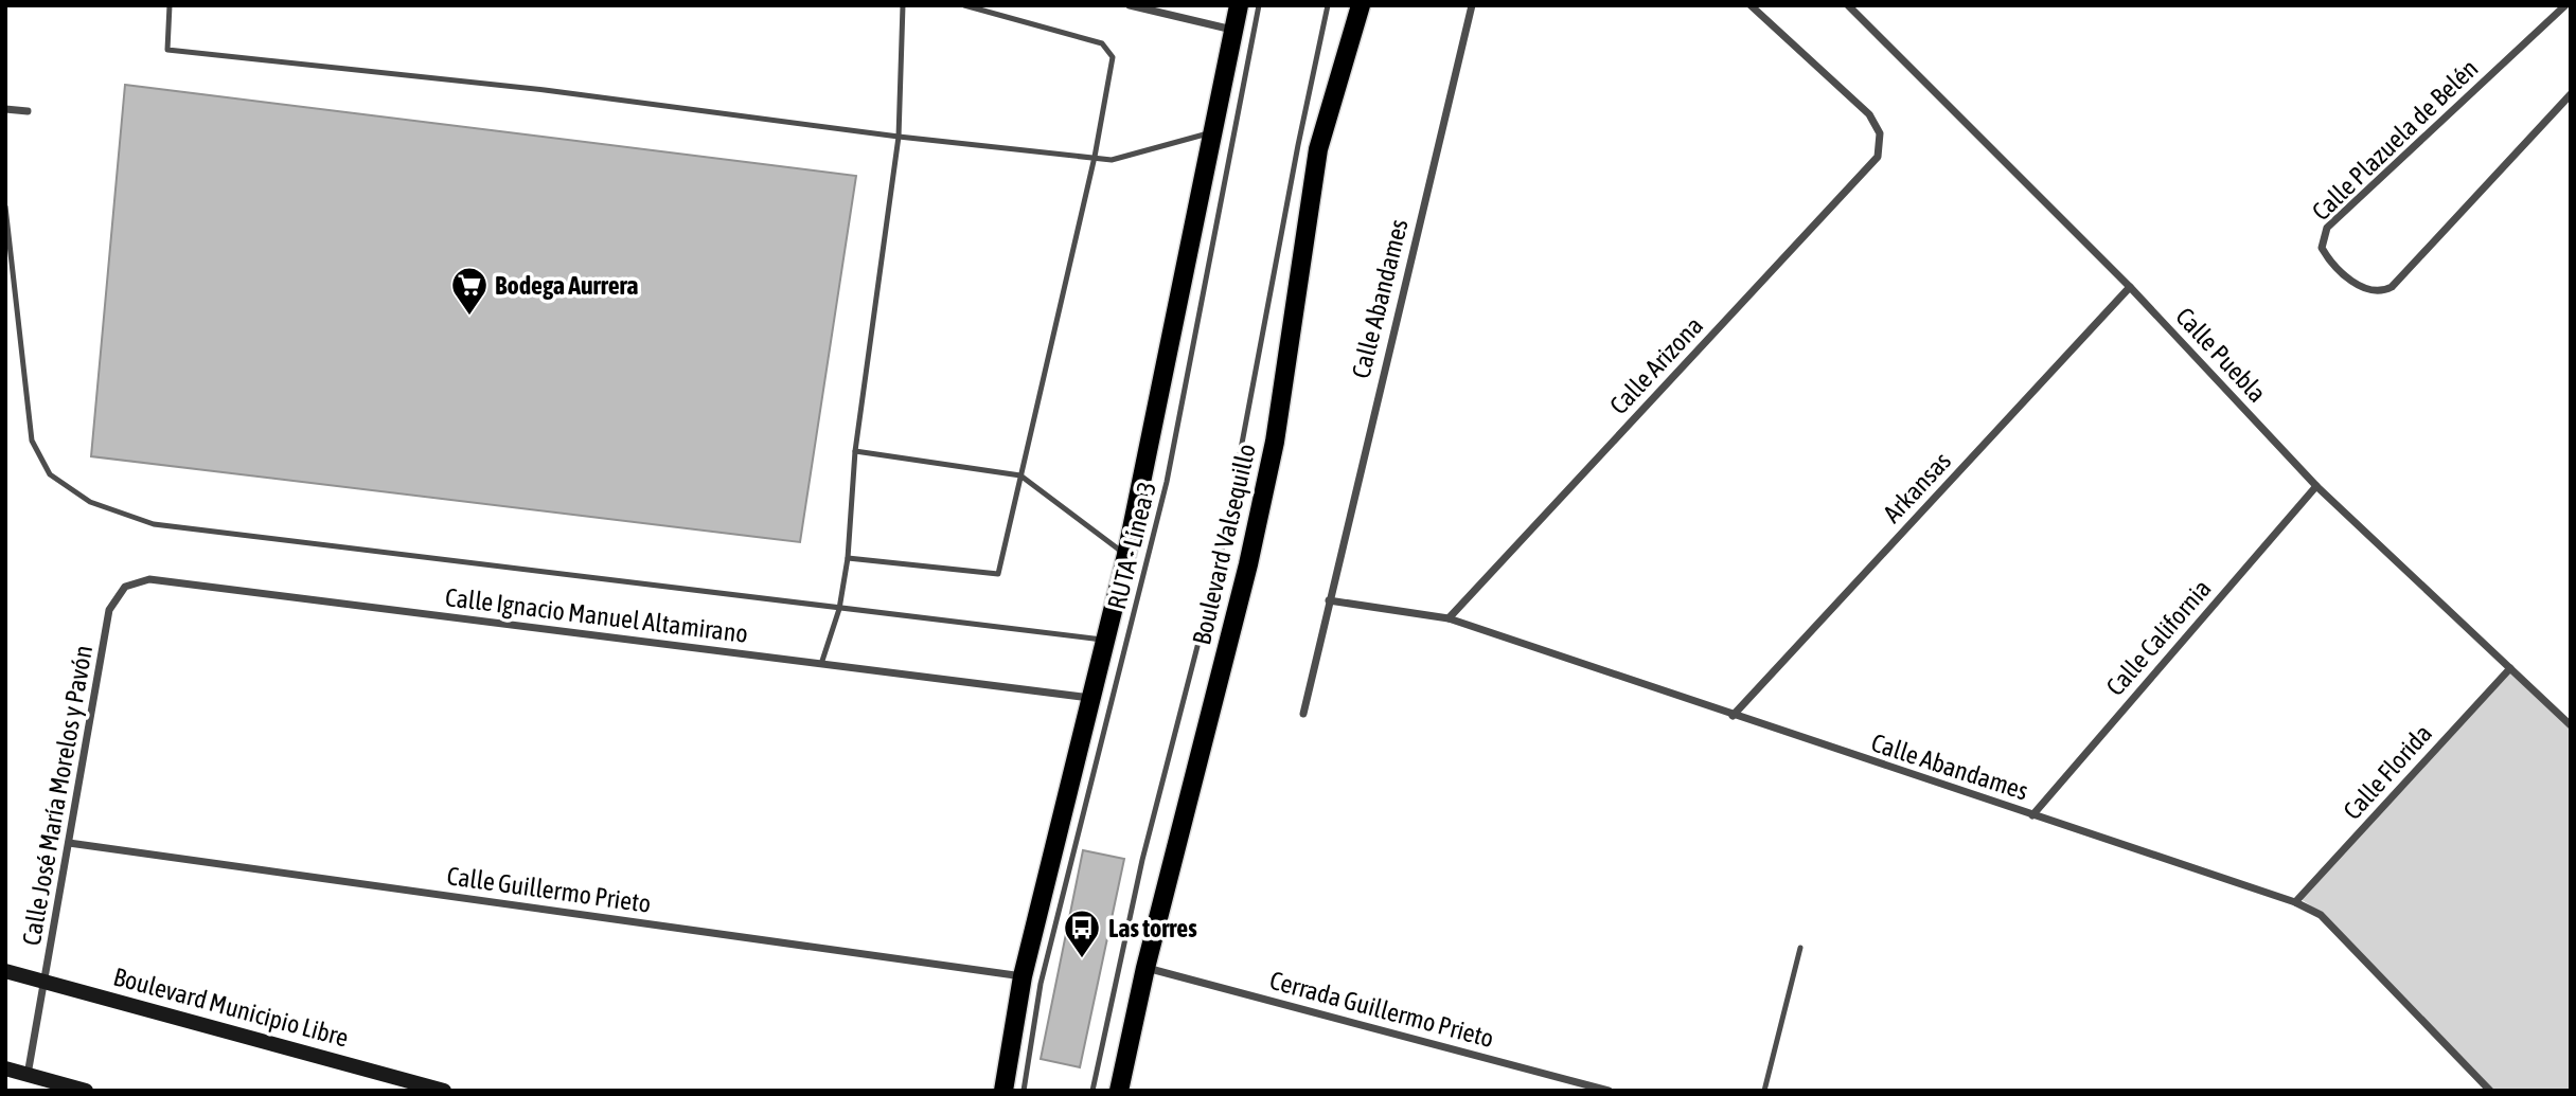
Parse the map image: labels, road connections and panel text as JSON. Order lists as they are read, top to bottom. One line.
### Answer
{"streets":{"main road":["Boulevard Valsequillo","Boulevard Municipio Libre"],"street":["Calle Plazuela de Belén","Calle Abandames","Calle Puebla","Calle Arizona","Arkansas","Calle Ignacio Manuel Altamirano","Calle California","Calle Florida","Calle José María Morelos y Pavón","Calle Guillermo Prieto","Cerrada Guillermo Prieto"],"lane":["RUTA - Línea 3"]},"crossings":[["Calle Abandames","Calle Arizona"],["Calle Abandames","Arkansas"],["Calle Abandames","Calle California"],["Calle Abandames","Calle Florida"],["Calle Puebla","Arkansas"],["Calle Puebla","Calle California"],["Calle Puebla","Calle Florida"],["Boulevard Valsequillo","Cerrada Guillermo Prieto"],["Calle Ignacio Manuel Altamirano","Calle José María Morelos y Pavón"],["Calle José María Morelos y Pavón","Calle Guillermo Prieto"],["Calle José María Morelos y Pavón","Boulevard Municipio Libre"]],"places":{"supermarket":["Bodega Aurrera"],"bus stop":["Las torres"]}}
